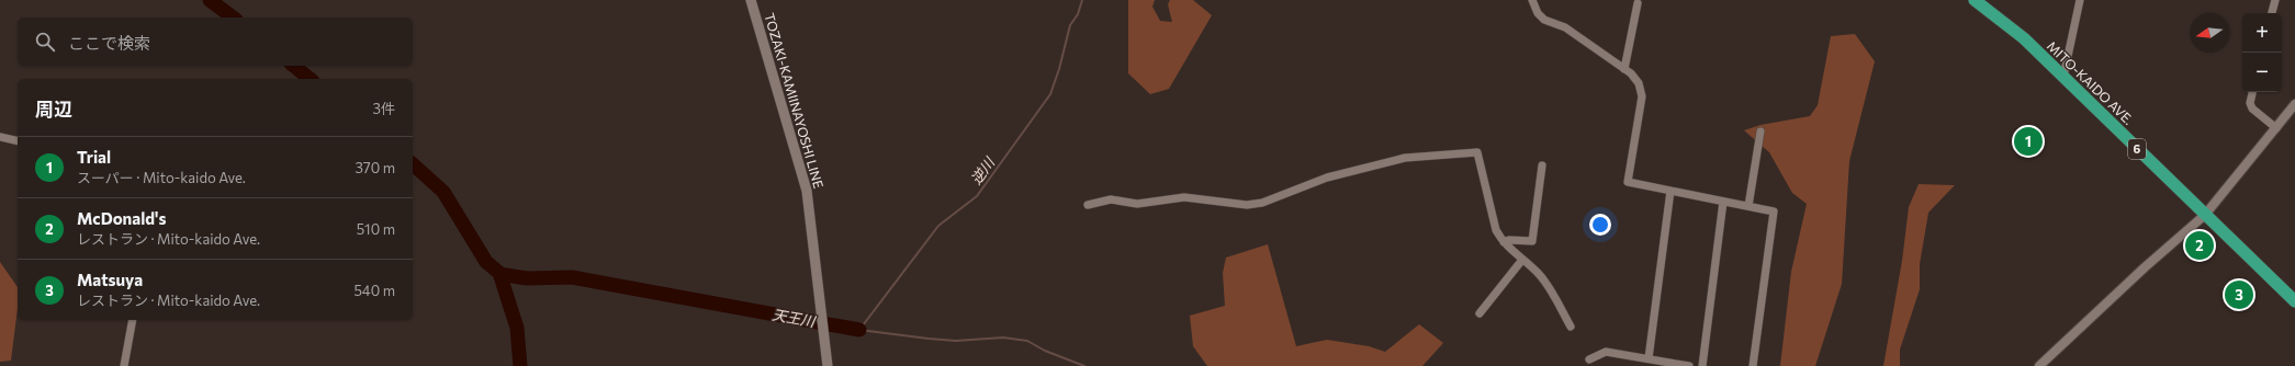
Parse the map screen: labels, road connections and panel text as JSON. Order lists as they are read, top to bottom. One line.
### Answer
{"streets":{"highway":["MITO-KAIDO AVE.","6"],"main road":["TOZAKI-KAMIINAYOSHI LINE"]},"water":["逆川","天王川"],"north":"left","page":{"map_buttons":["+","−"],"search":"ここで検索","heading":["周辺","3件"],"pins":["1","2","3"],"list":[{"mark":"1","name":"Trial","note":"スーパー · Mito-kaido Ave.","value":"370 m"},{"mark":"2","name":"McDonald's","note":"レストラン · Mito-kaido Ave.","value":"510 m"},{"mark":"3","name":"Matsuya","note":"レストラン · Mito-kaido Ave.","value":"540 m"}]}}
